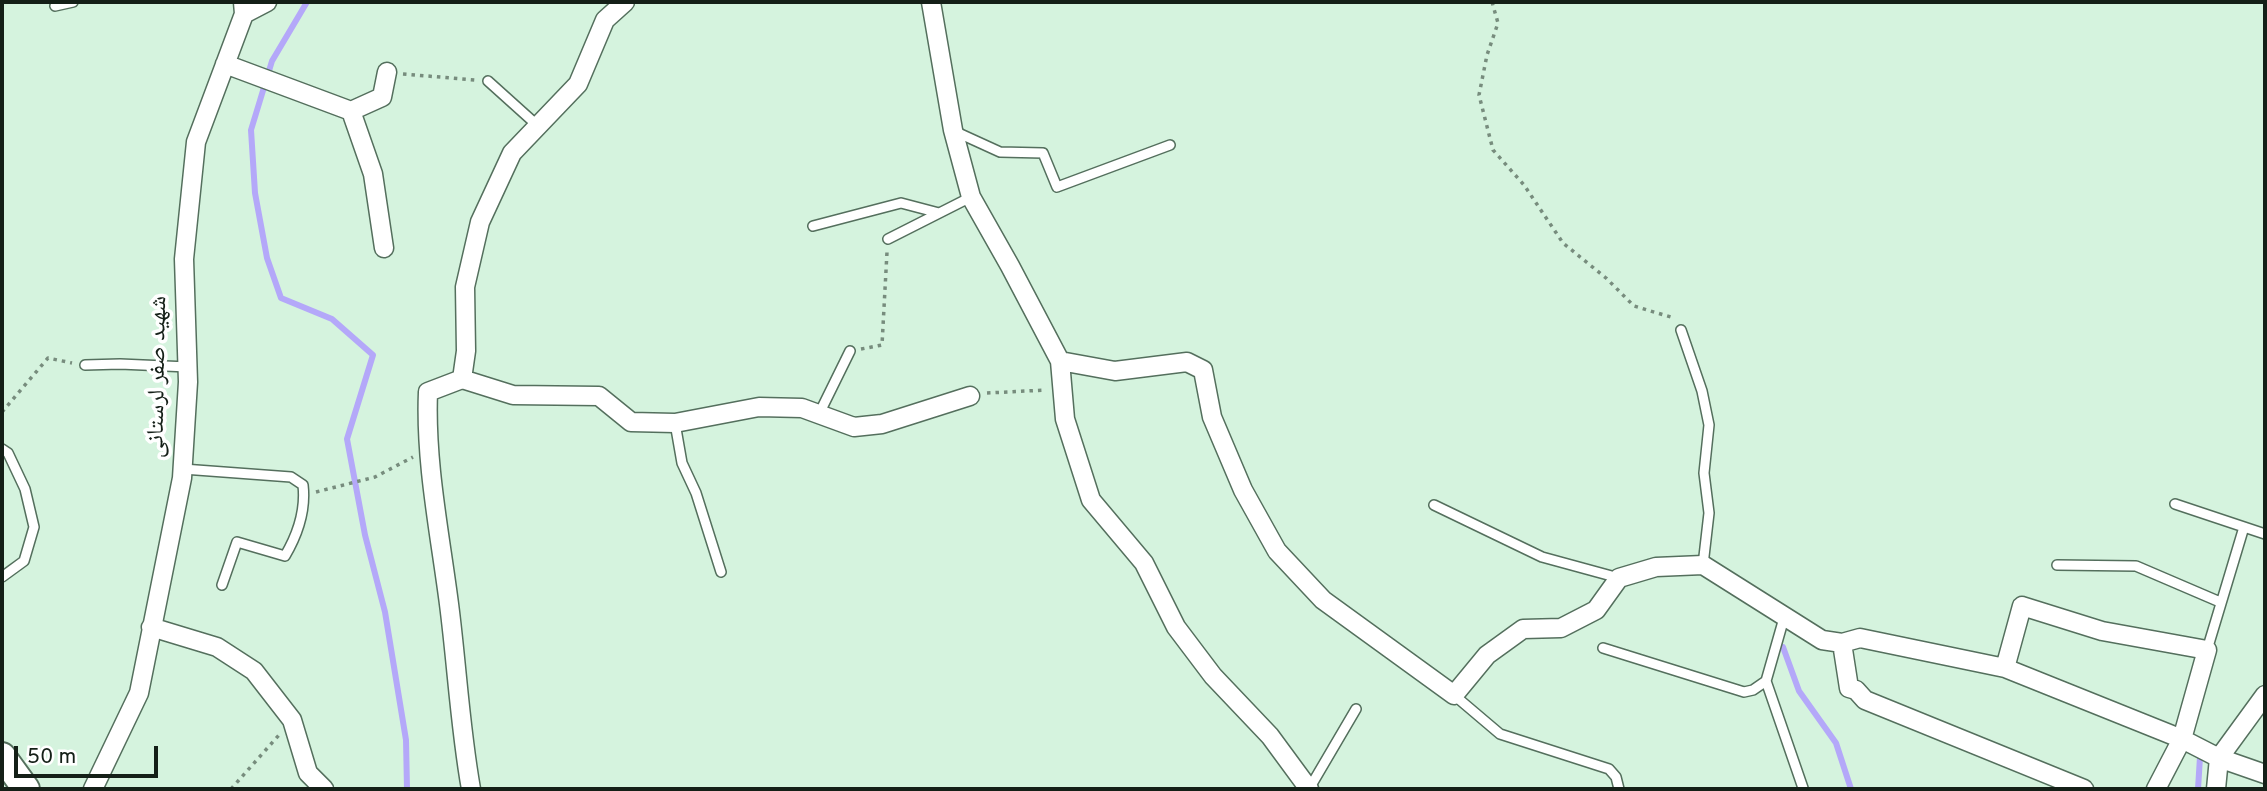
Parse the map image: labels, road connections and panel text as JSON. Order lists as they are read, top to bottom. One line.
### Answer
{"streets":{"street":["شهید صفر لرستانی"]},"scale_bar":"50 m"}
